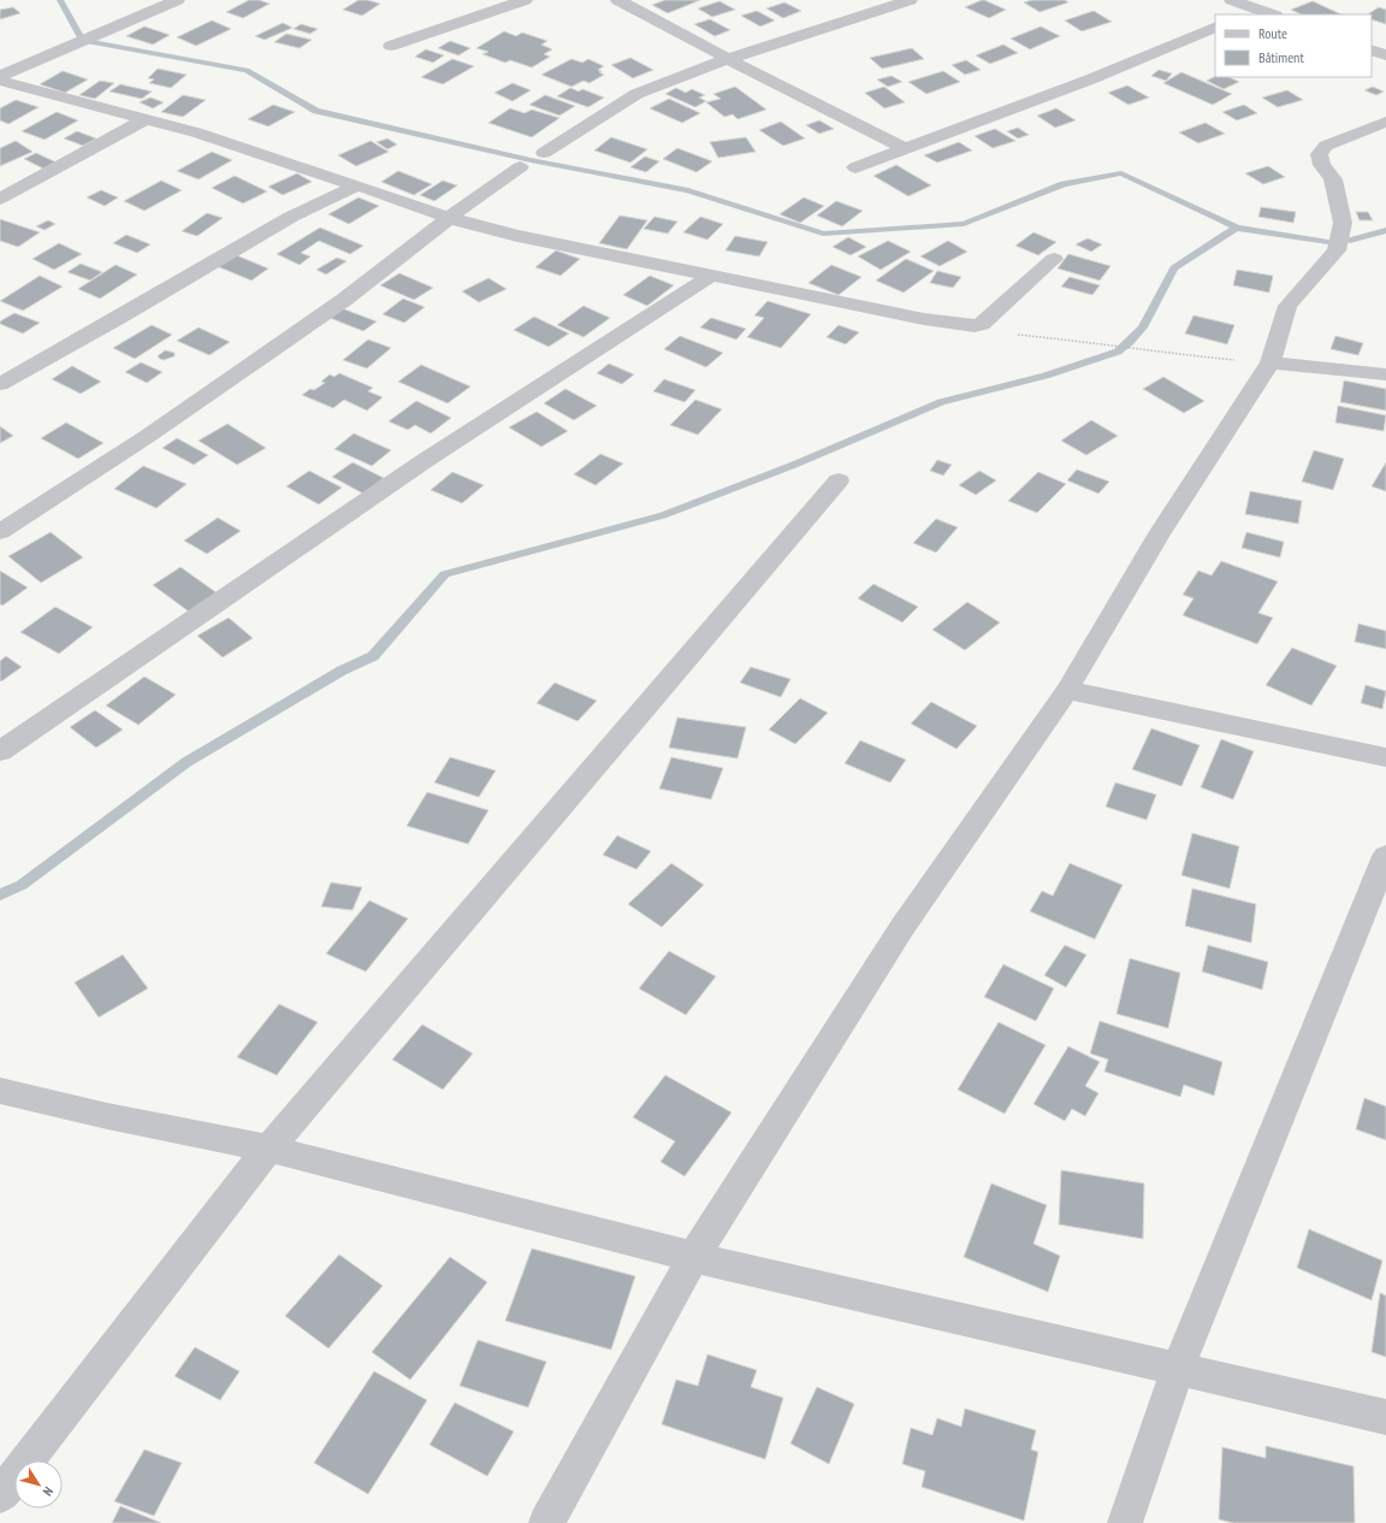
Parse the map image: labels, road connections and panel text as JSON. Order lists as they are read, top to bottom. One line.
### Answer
{"legend":["Route","Bâtiment"],"north":"bottom right"}
